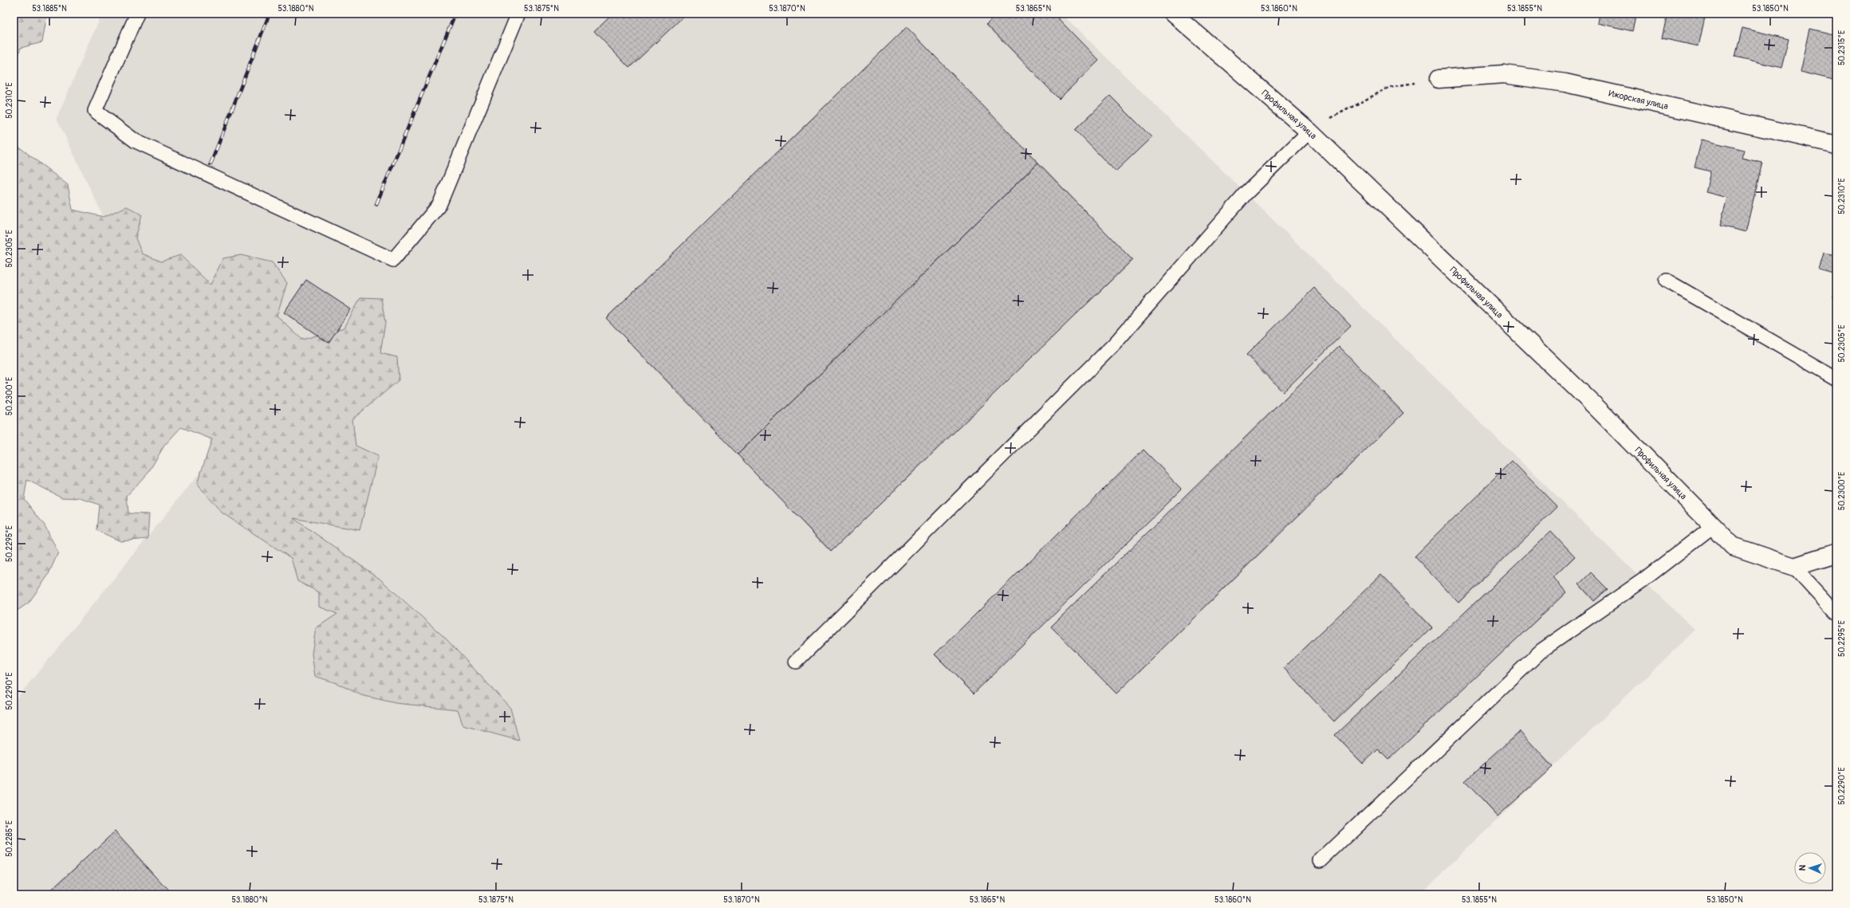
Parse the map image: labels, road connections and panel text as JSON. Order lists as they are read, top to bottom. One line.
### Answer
{"streets":{"street":["Ижорская улица","Профильная улица"]},"north":"left","coordinates":["53.1885°N","53.1880°N","53.1875°N","53.1870°N","53.1865°N","53.1860°N","53.1855°N","53.1850°N","50.2315°E","50.2310°E","50.2305°E","50.2300°E","50.2295°E","50.2290°E","50.2285°E"]}
